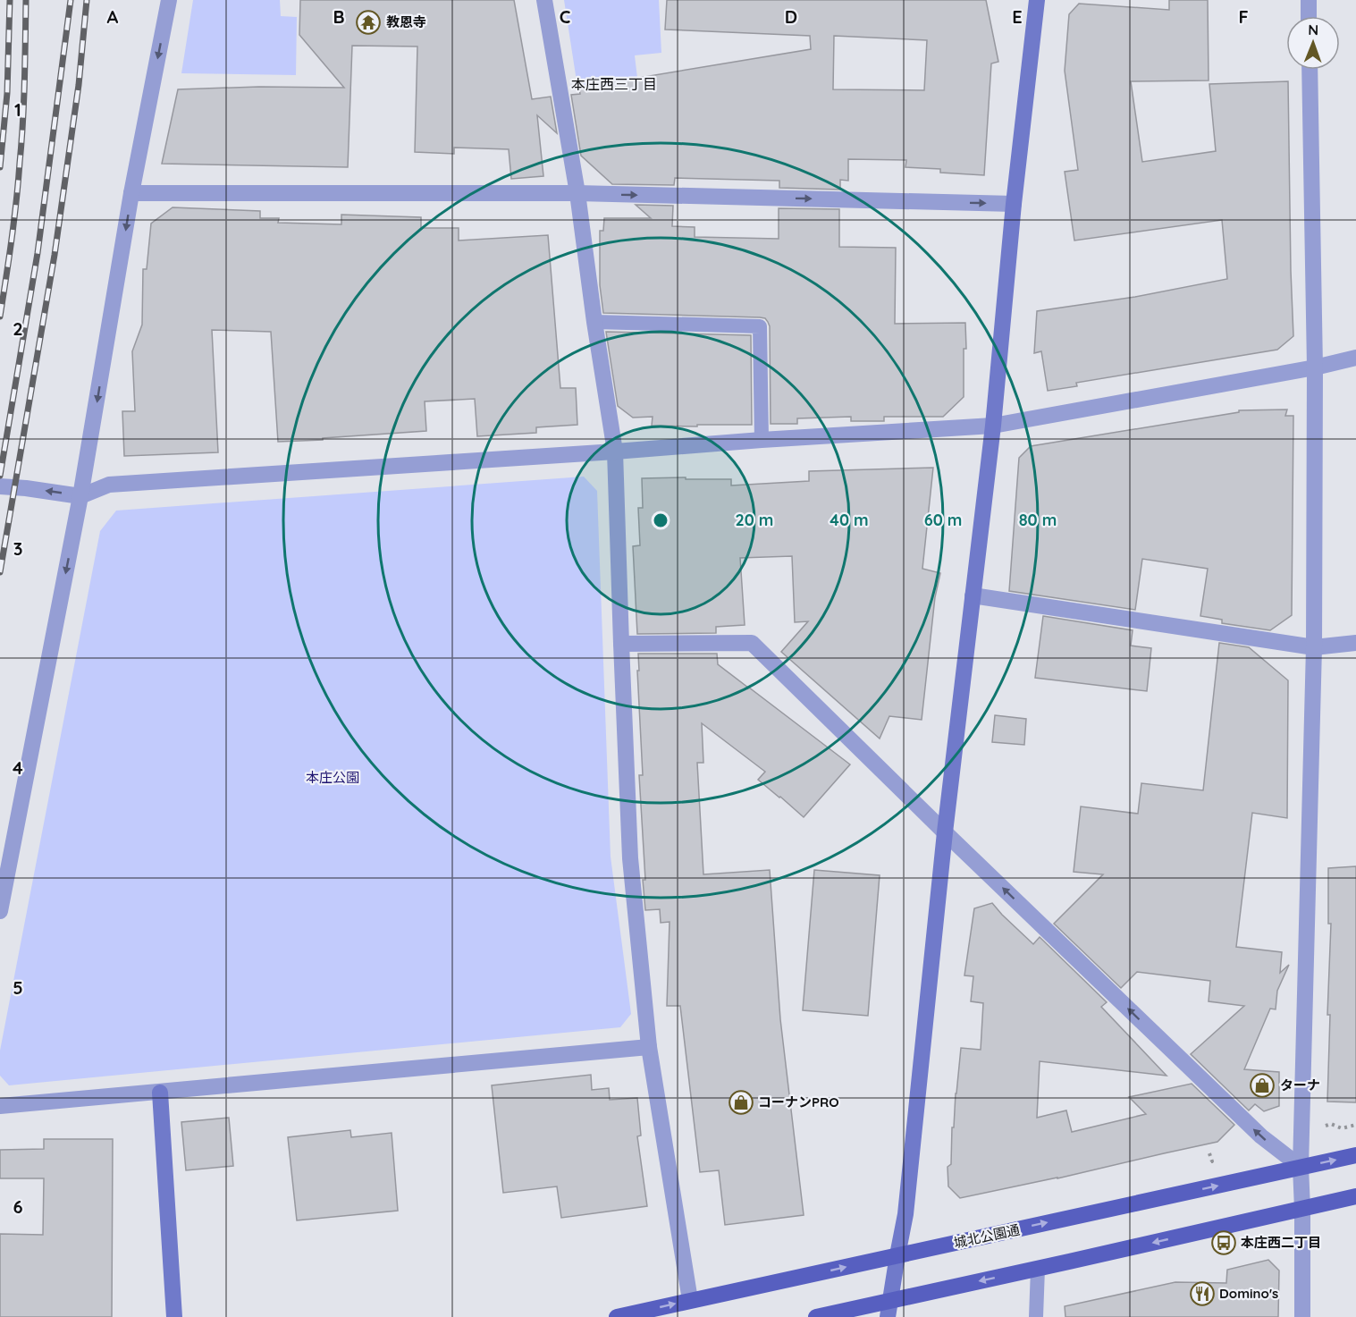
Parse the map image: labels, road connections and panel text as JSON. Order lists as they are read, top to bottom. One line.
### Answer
{"streets":{"main road":["城北公園通"]},"districts":["本庄西三丁目"],"parks":["本庄公園"],"places":{"temple":["教恩寺"],"shop":["ターナ","コーナンPRO"],"bus stop":["本庄西二丁目"],"restaurant":["Domino's"]},"north":"top","grid":{"columns":["A","B","C","D","E","F"],"rows":["1","2","3","4","5","6"]},"rings":["20 m","40 m","60 m","80 m"]}
